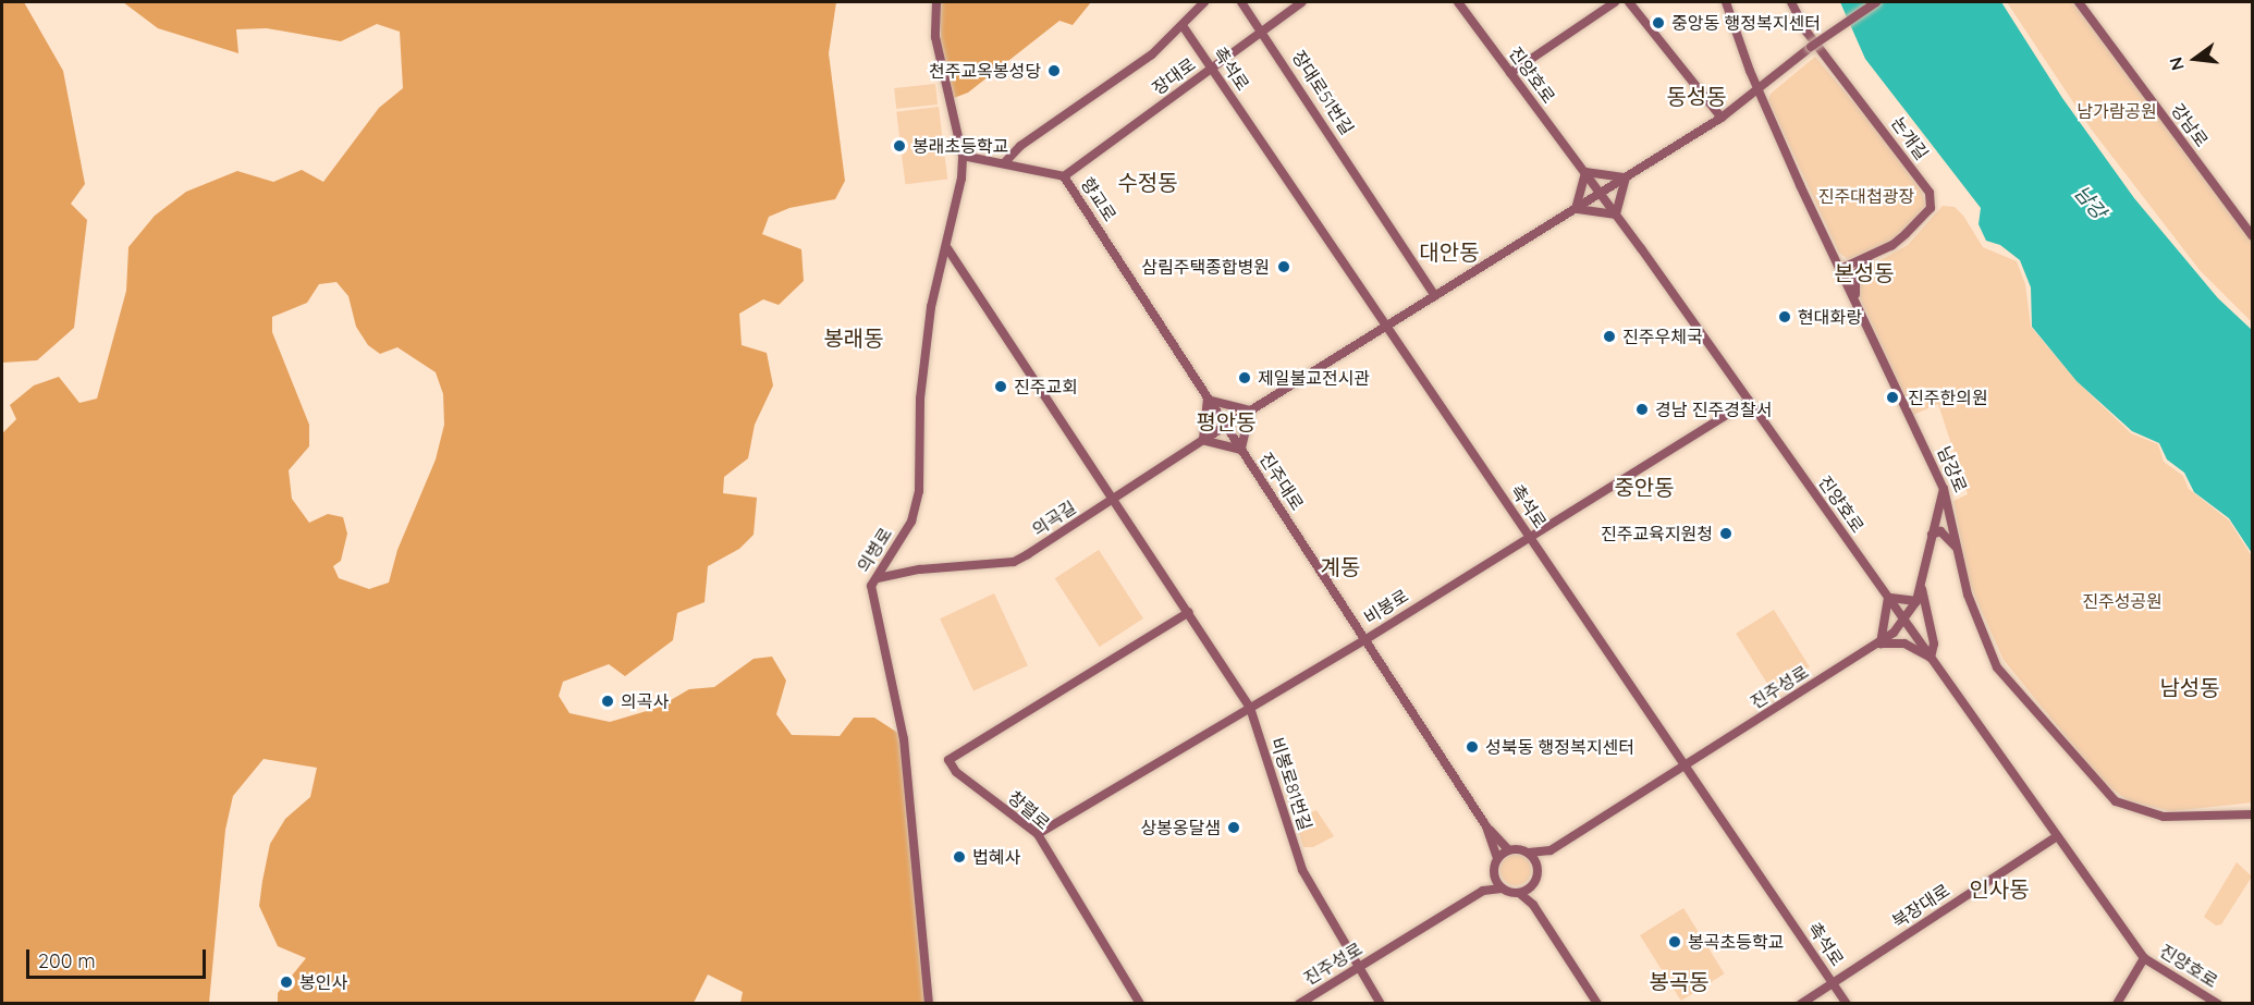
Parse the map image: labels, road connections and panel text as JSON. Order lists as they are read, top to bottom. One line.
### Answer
{"streets":{"street":["촉석로","진양호로","장대로","장대로51번길","강남로","논개길","향교로","남강로","진주대로","의곡길","의병로","비봉로","진주성로","비봉로81번길","창렬로","북장대로"]},"crossings":[["촉석로","장대로"],["촉석로","비봉로"],["촉석로","진주성로"],["촉석로","북장대로"],["진양호로","비봉로"],["진양호로","진주성로"],["진양호로","북장대로"],["장대로","장대로51번길"],["장대로","향교로"],["논개길","남강로"],["향교로","진주대로"],["향교로","의곡길"],["향교로","의병로"],["남강로","진주성로"],["진주대로","의곡길"],["진주대로","비봉로"],["의곡길","의병로"],["의곡길","비봉로81번길"],["의병로","비봉로81번길"],["비봉로","비봉로81번길"],["비봉로","창렬로"],["진주성로","비봉로81번길"],["비봉로81번길","창렬로"]],"districts":["동성동","수정동","대안동","본성동","봉래동","평안동","중안동","계동","남성동","인사동","봉곡동"],"water":["남강"],"parks":["남가람공원","진주대첩광장","진주성공원"],"places":["중앙동 행정복지센터","천주교옥봉성당","봉래초등학교","삼림주택종합병원","현대화랑","진주우체국","제일불교전시관","진주교회","진주한의원","경남 진주경찰서","진주교육지원청","의곡사","성북동 행정복지센터","상봉옹달샘","법혜사","봉곡초등학교","봉인사"],"scale_bar":"200 m","north":"left"}
